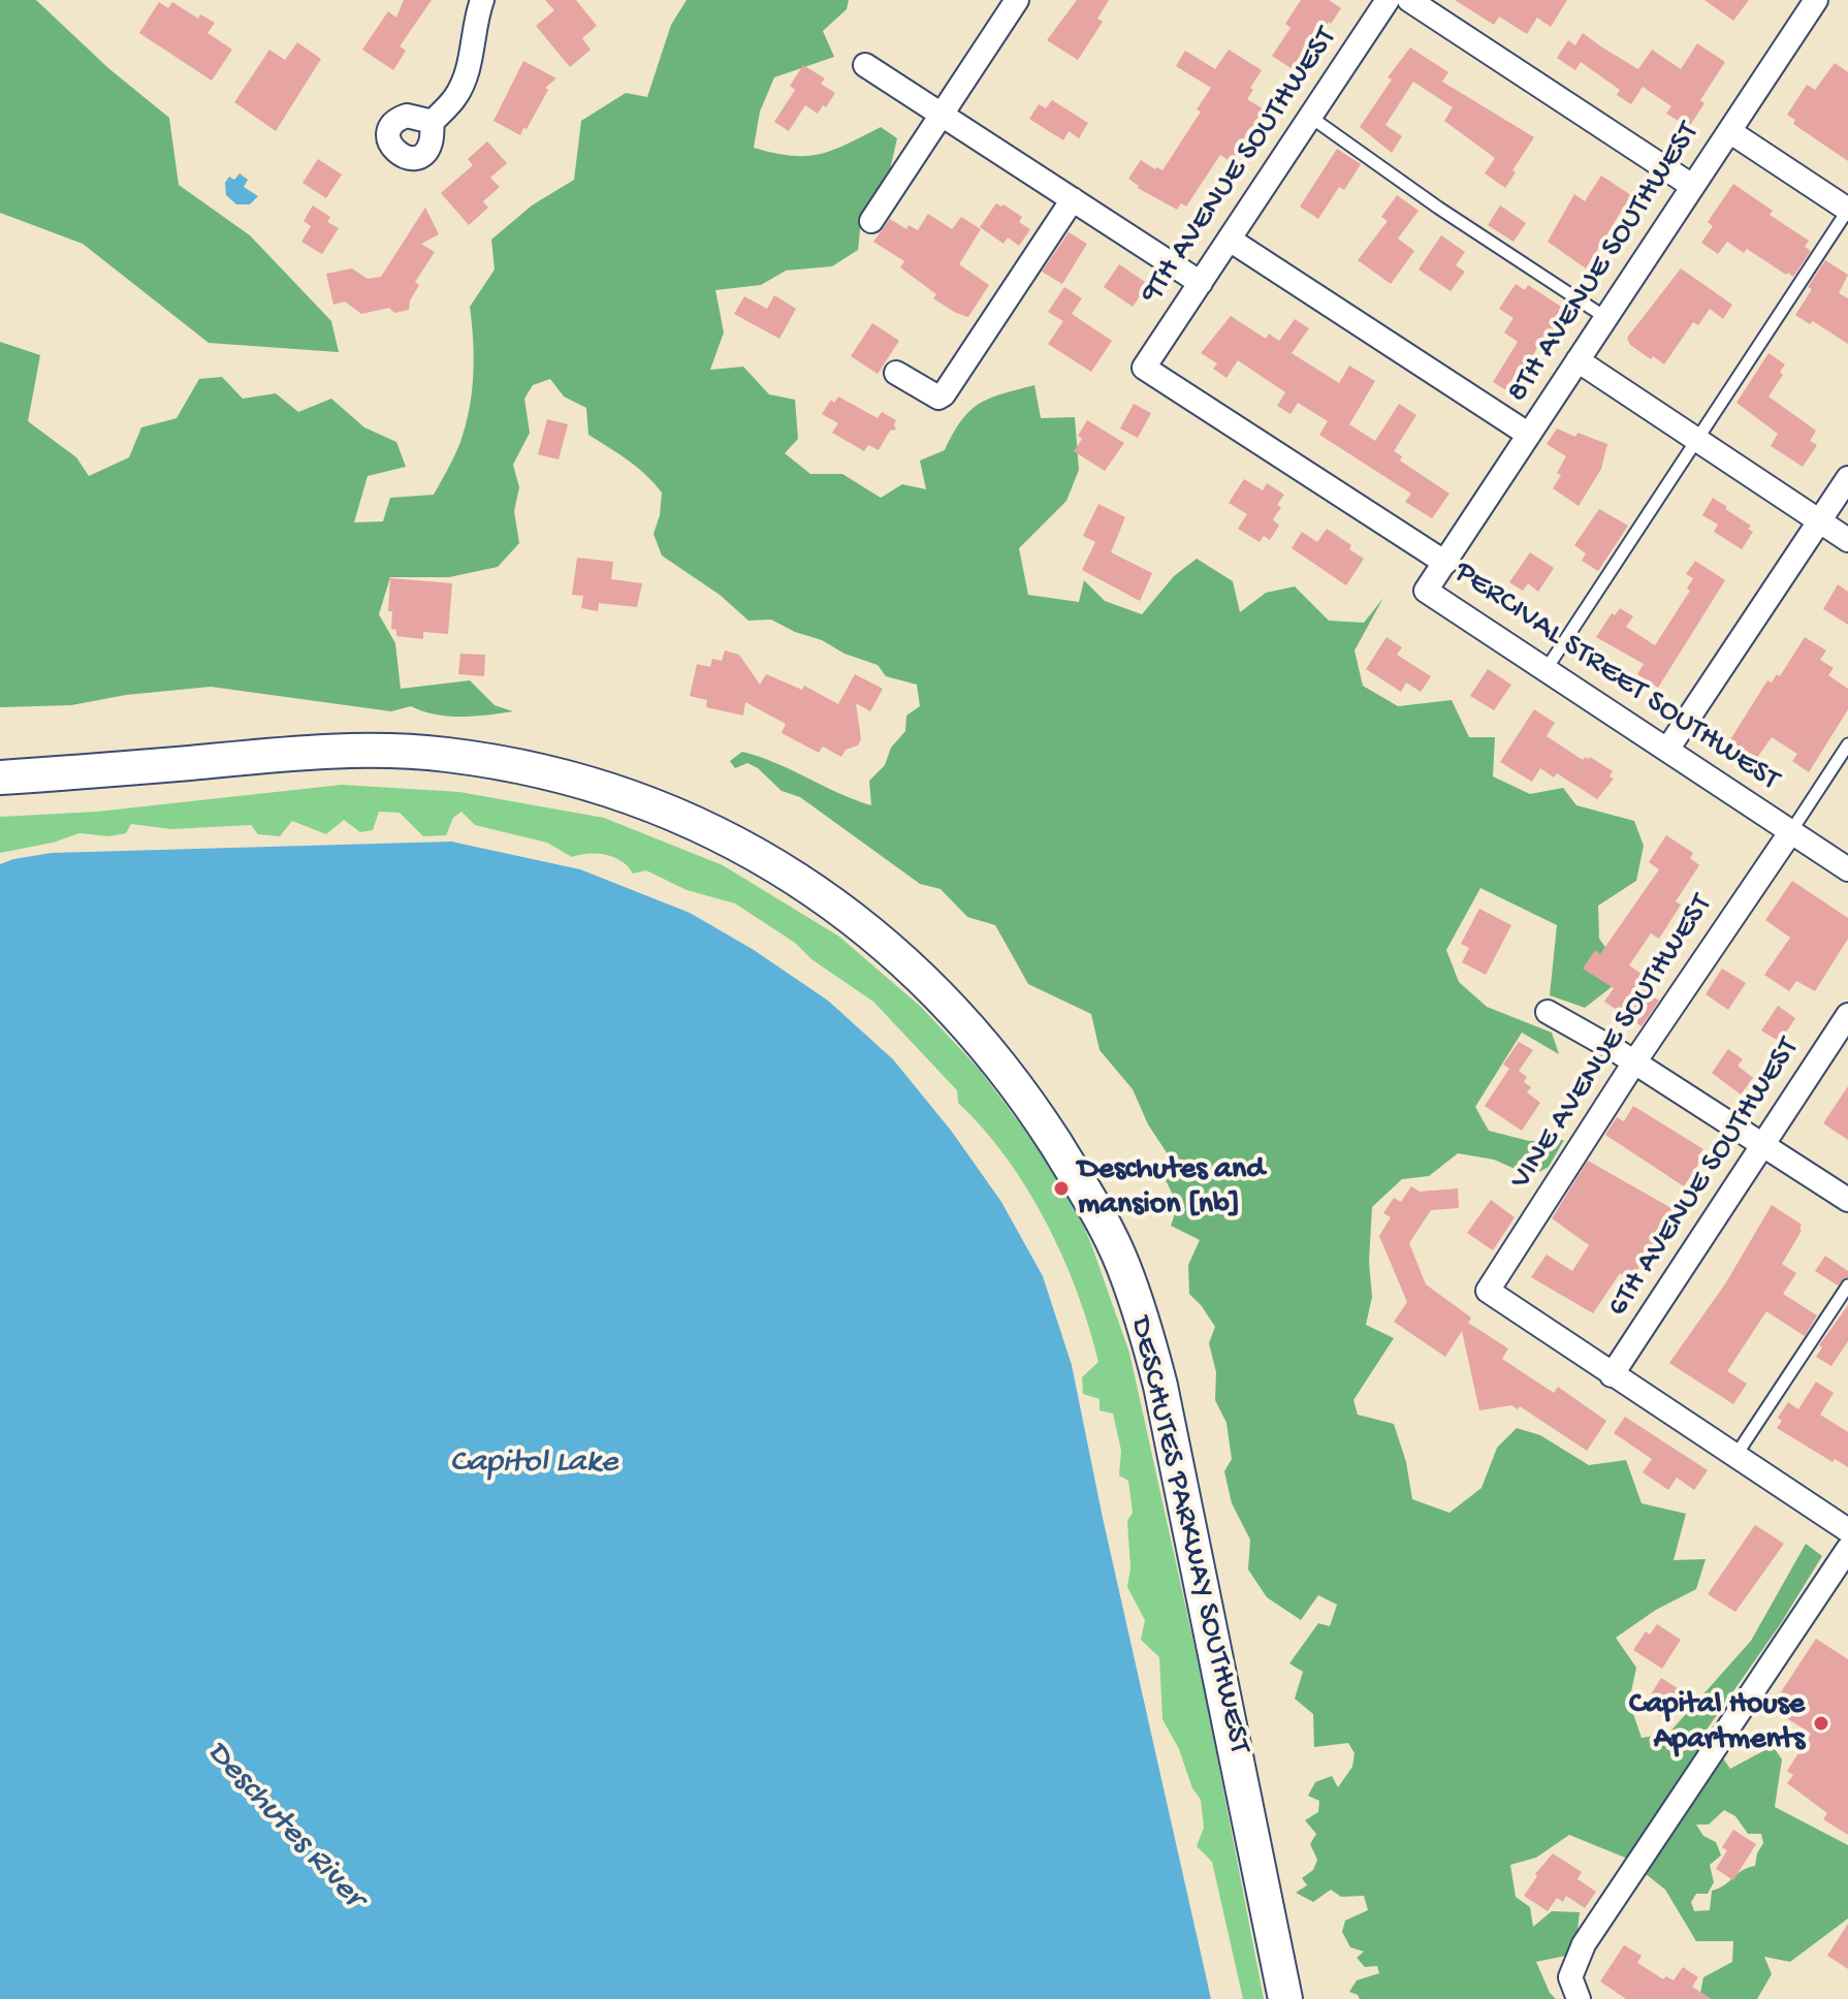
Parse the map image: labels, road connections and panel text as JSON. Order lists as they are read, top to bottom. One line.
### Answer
{"streets":{"street":["9TH AVENUE SOUTHWEST","8TH AVENUE SOUTHWEST","PERCIVAL STREET SOUTHWEST","VINE AVENUE SOUTHWEST","6TH AVENUE SOUTHWEST","DESCHUTES PARKWAY SOUTHWEST"]},"crossings":[["9TH AVENUE SOUTHWEST","PERCIVAL STREET SOUTHWEST"],["8TH AVENUE SOUTHWEST","PERCIVAL STREET SOUTHWEST"],["PERCIVAL STREET SOUTHWEST","VINE AVENUE SOUTHWEST"],["VINE AVENUE SOUTHWEST","6TH AVENUE SOUTHWEST"]],"water":["Capitol Lake","Deschutes River"],"places":["Deschutes and mansion [nb]","Capital House Apartments"]}
